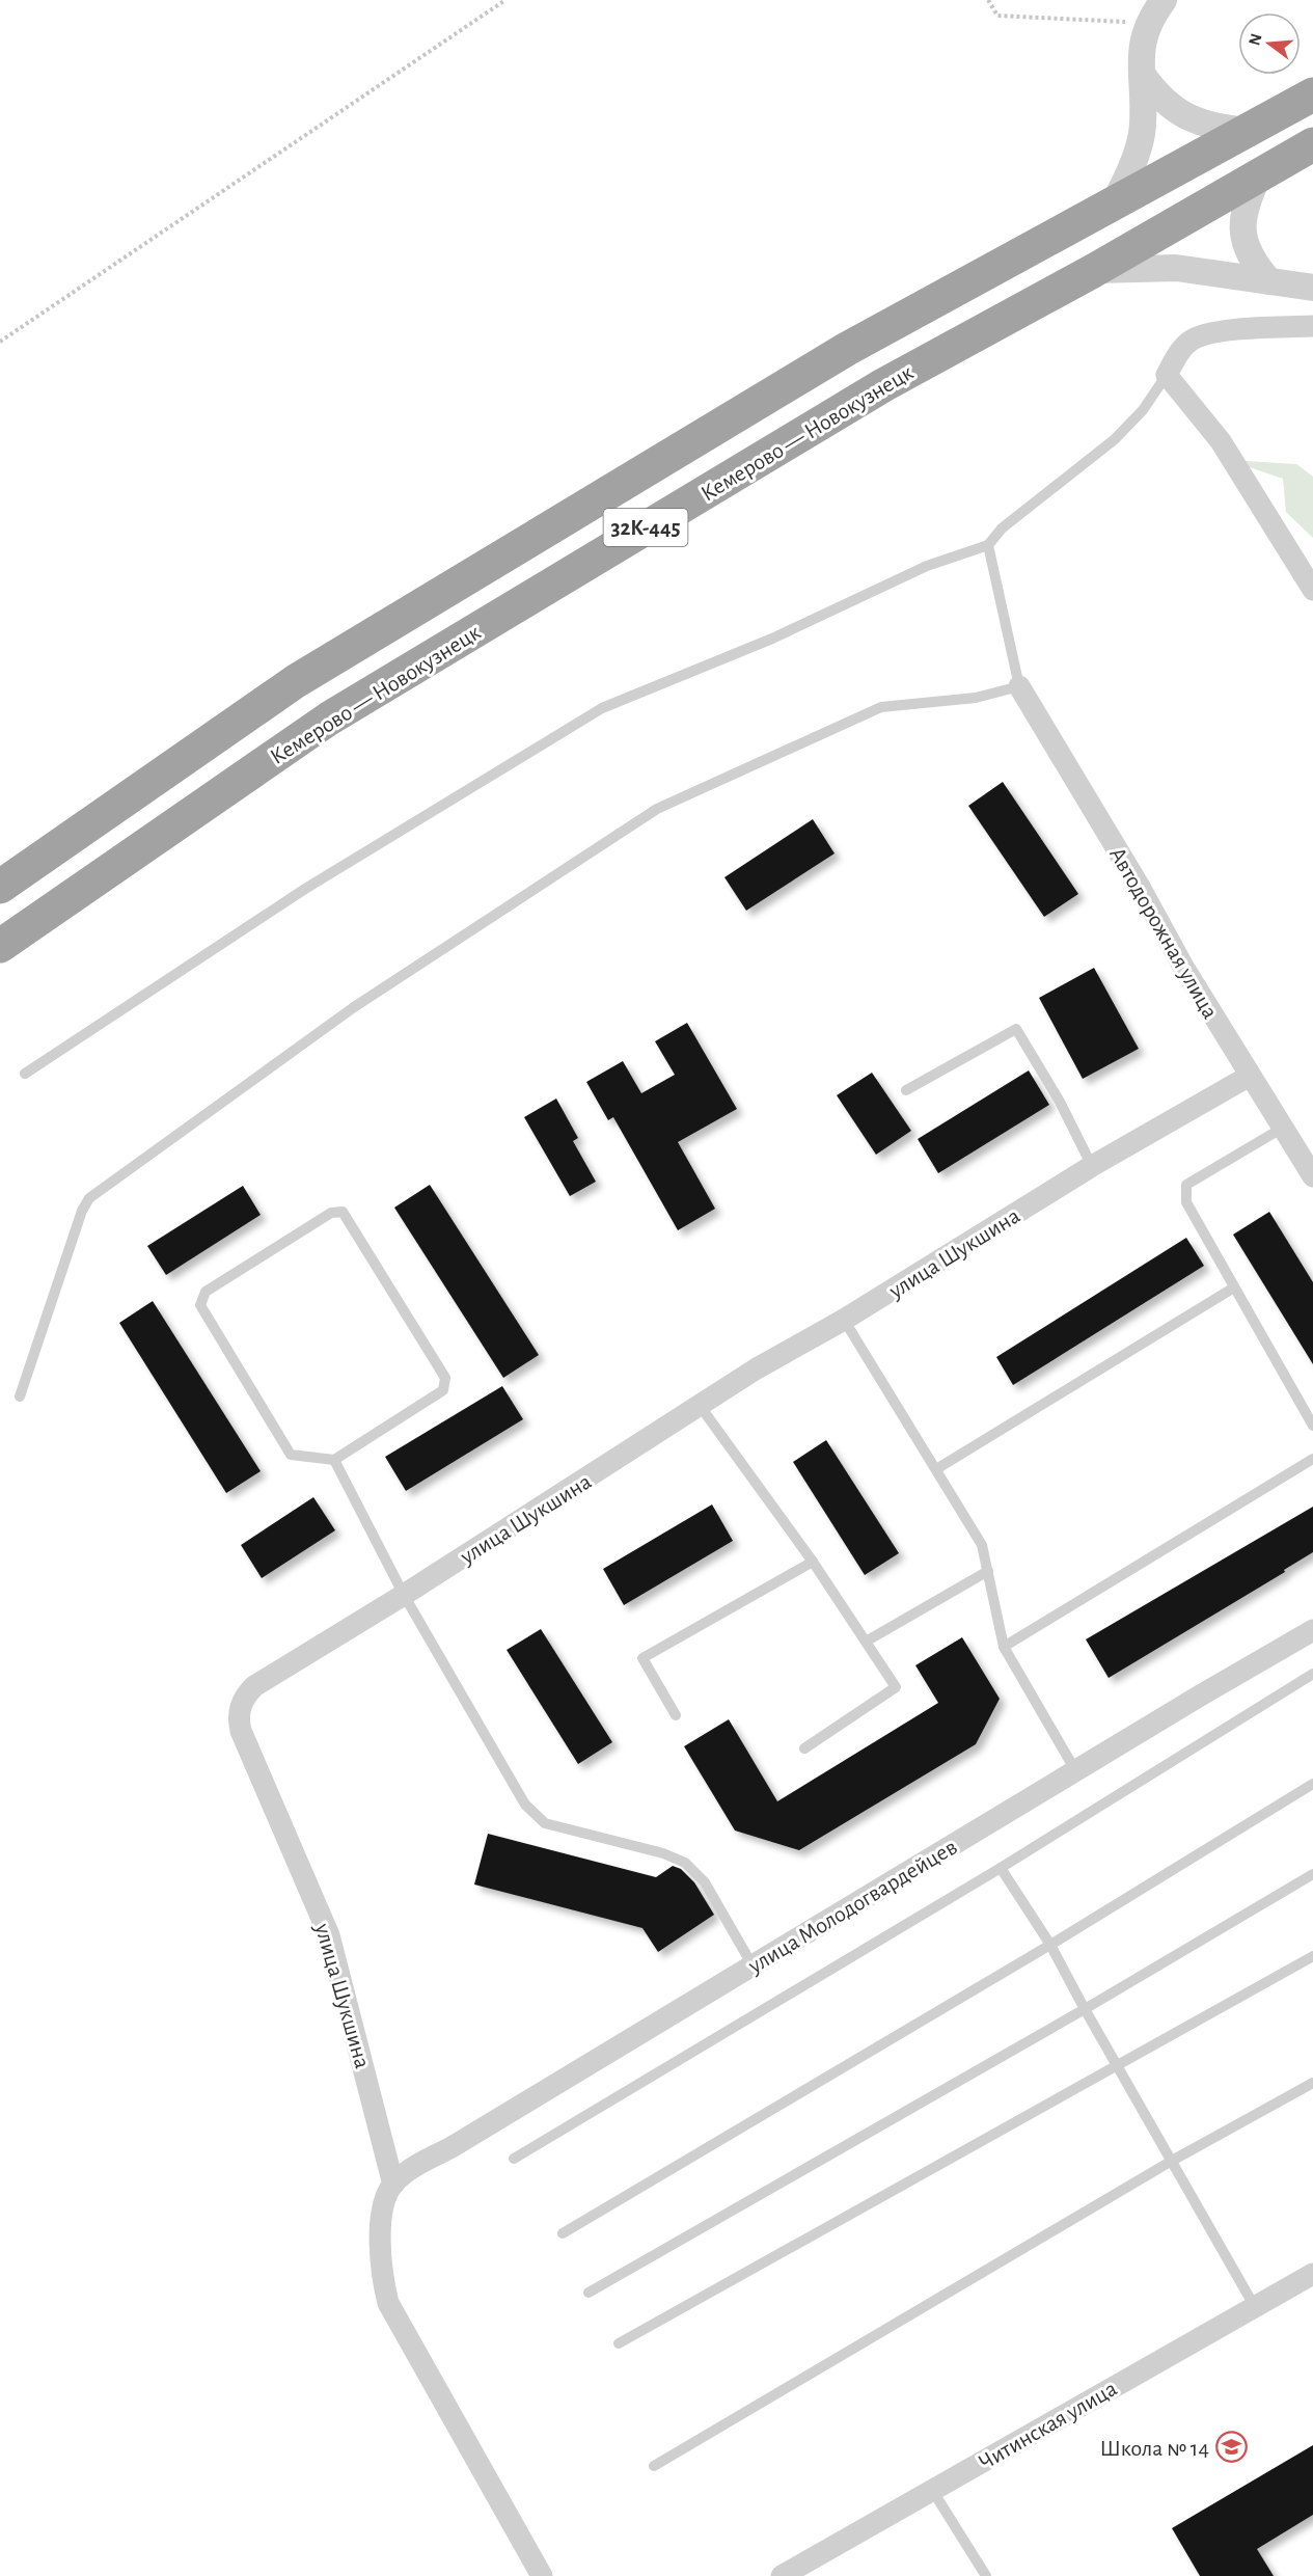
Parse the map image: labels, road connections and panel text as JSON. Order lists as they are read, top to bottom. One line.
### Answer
{"streets":{"highway":["Кемерово — Новокузнецк","32К-445"],"street":["Автодорожная улица","улица Шукшина","улица Молодогвардейцев","Читинская улица"]},"crossings":[["Автодорожная улица","улица Шукшина"],["улица Шукшина","улица Молодогвардейцев"]],"places":{"school or university":["Школа № 14"]},"north":"left"}
